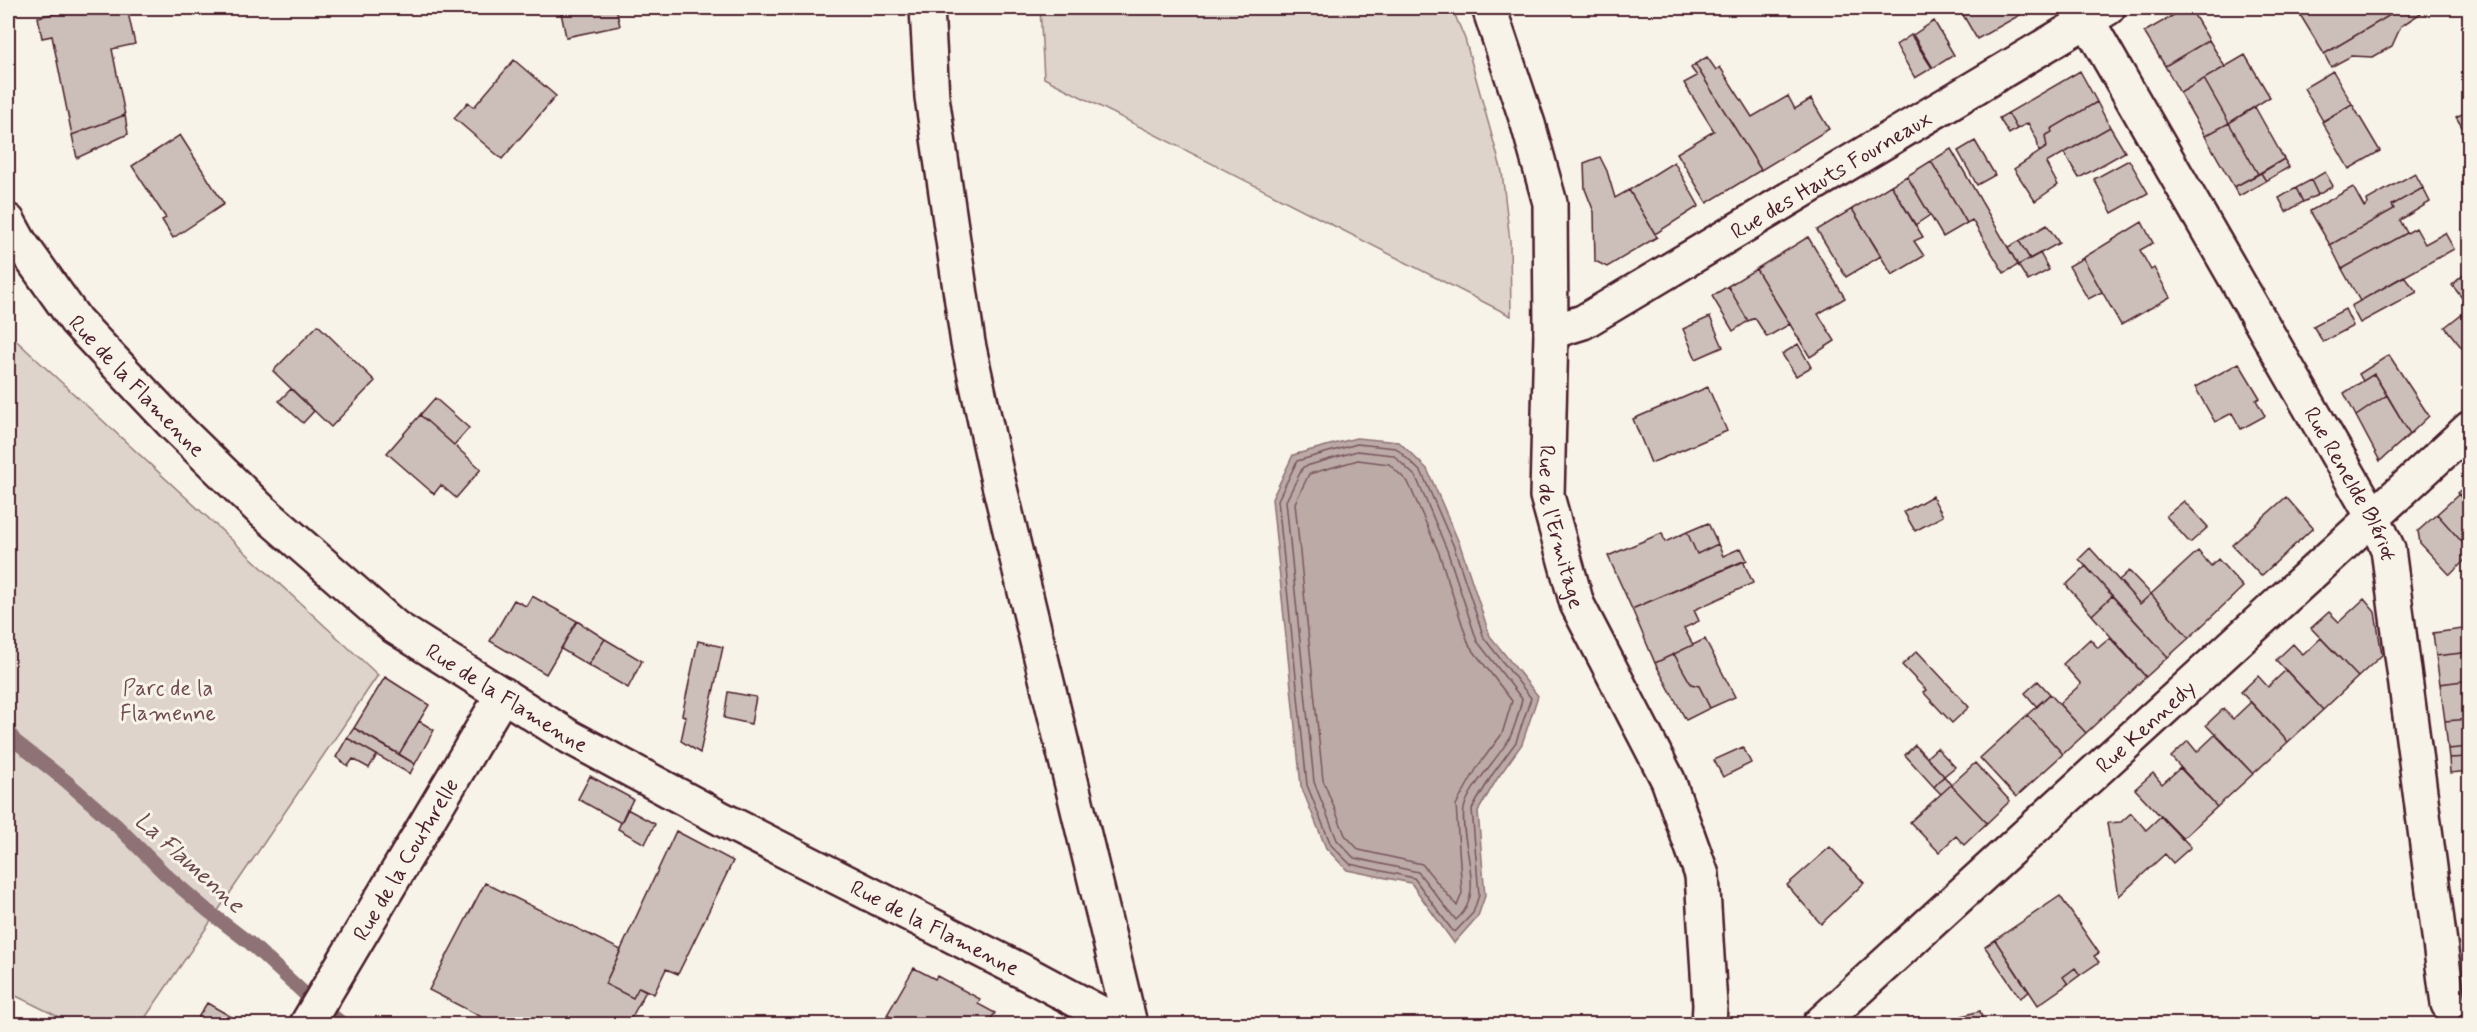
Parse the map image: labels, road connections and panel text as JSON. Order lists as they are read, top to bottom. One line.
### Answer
{"streets":{"street":["Rue des Hauts Fourneaux","Rue de la Flamenne","Rue Renelde Blériot","Rue de l'Ermitage","Rue Kennedy","Rue de la Couturelle"]},"crossings":[["Rue des Hauts Fourneaux","Rue Renelde Blériot"],["Rue des Hauts Fourneaux","Rue de l'Ermitage"],["Rue de la Flamenne","Rue de la Couturelle"],["Rue Renelde Blériot","Rue Kennedy"]],"water":["La Flamenne"],"parks":["Parc de la Flamenne"]}
